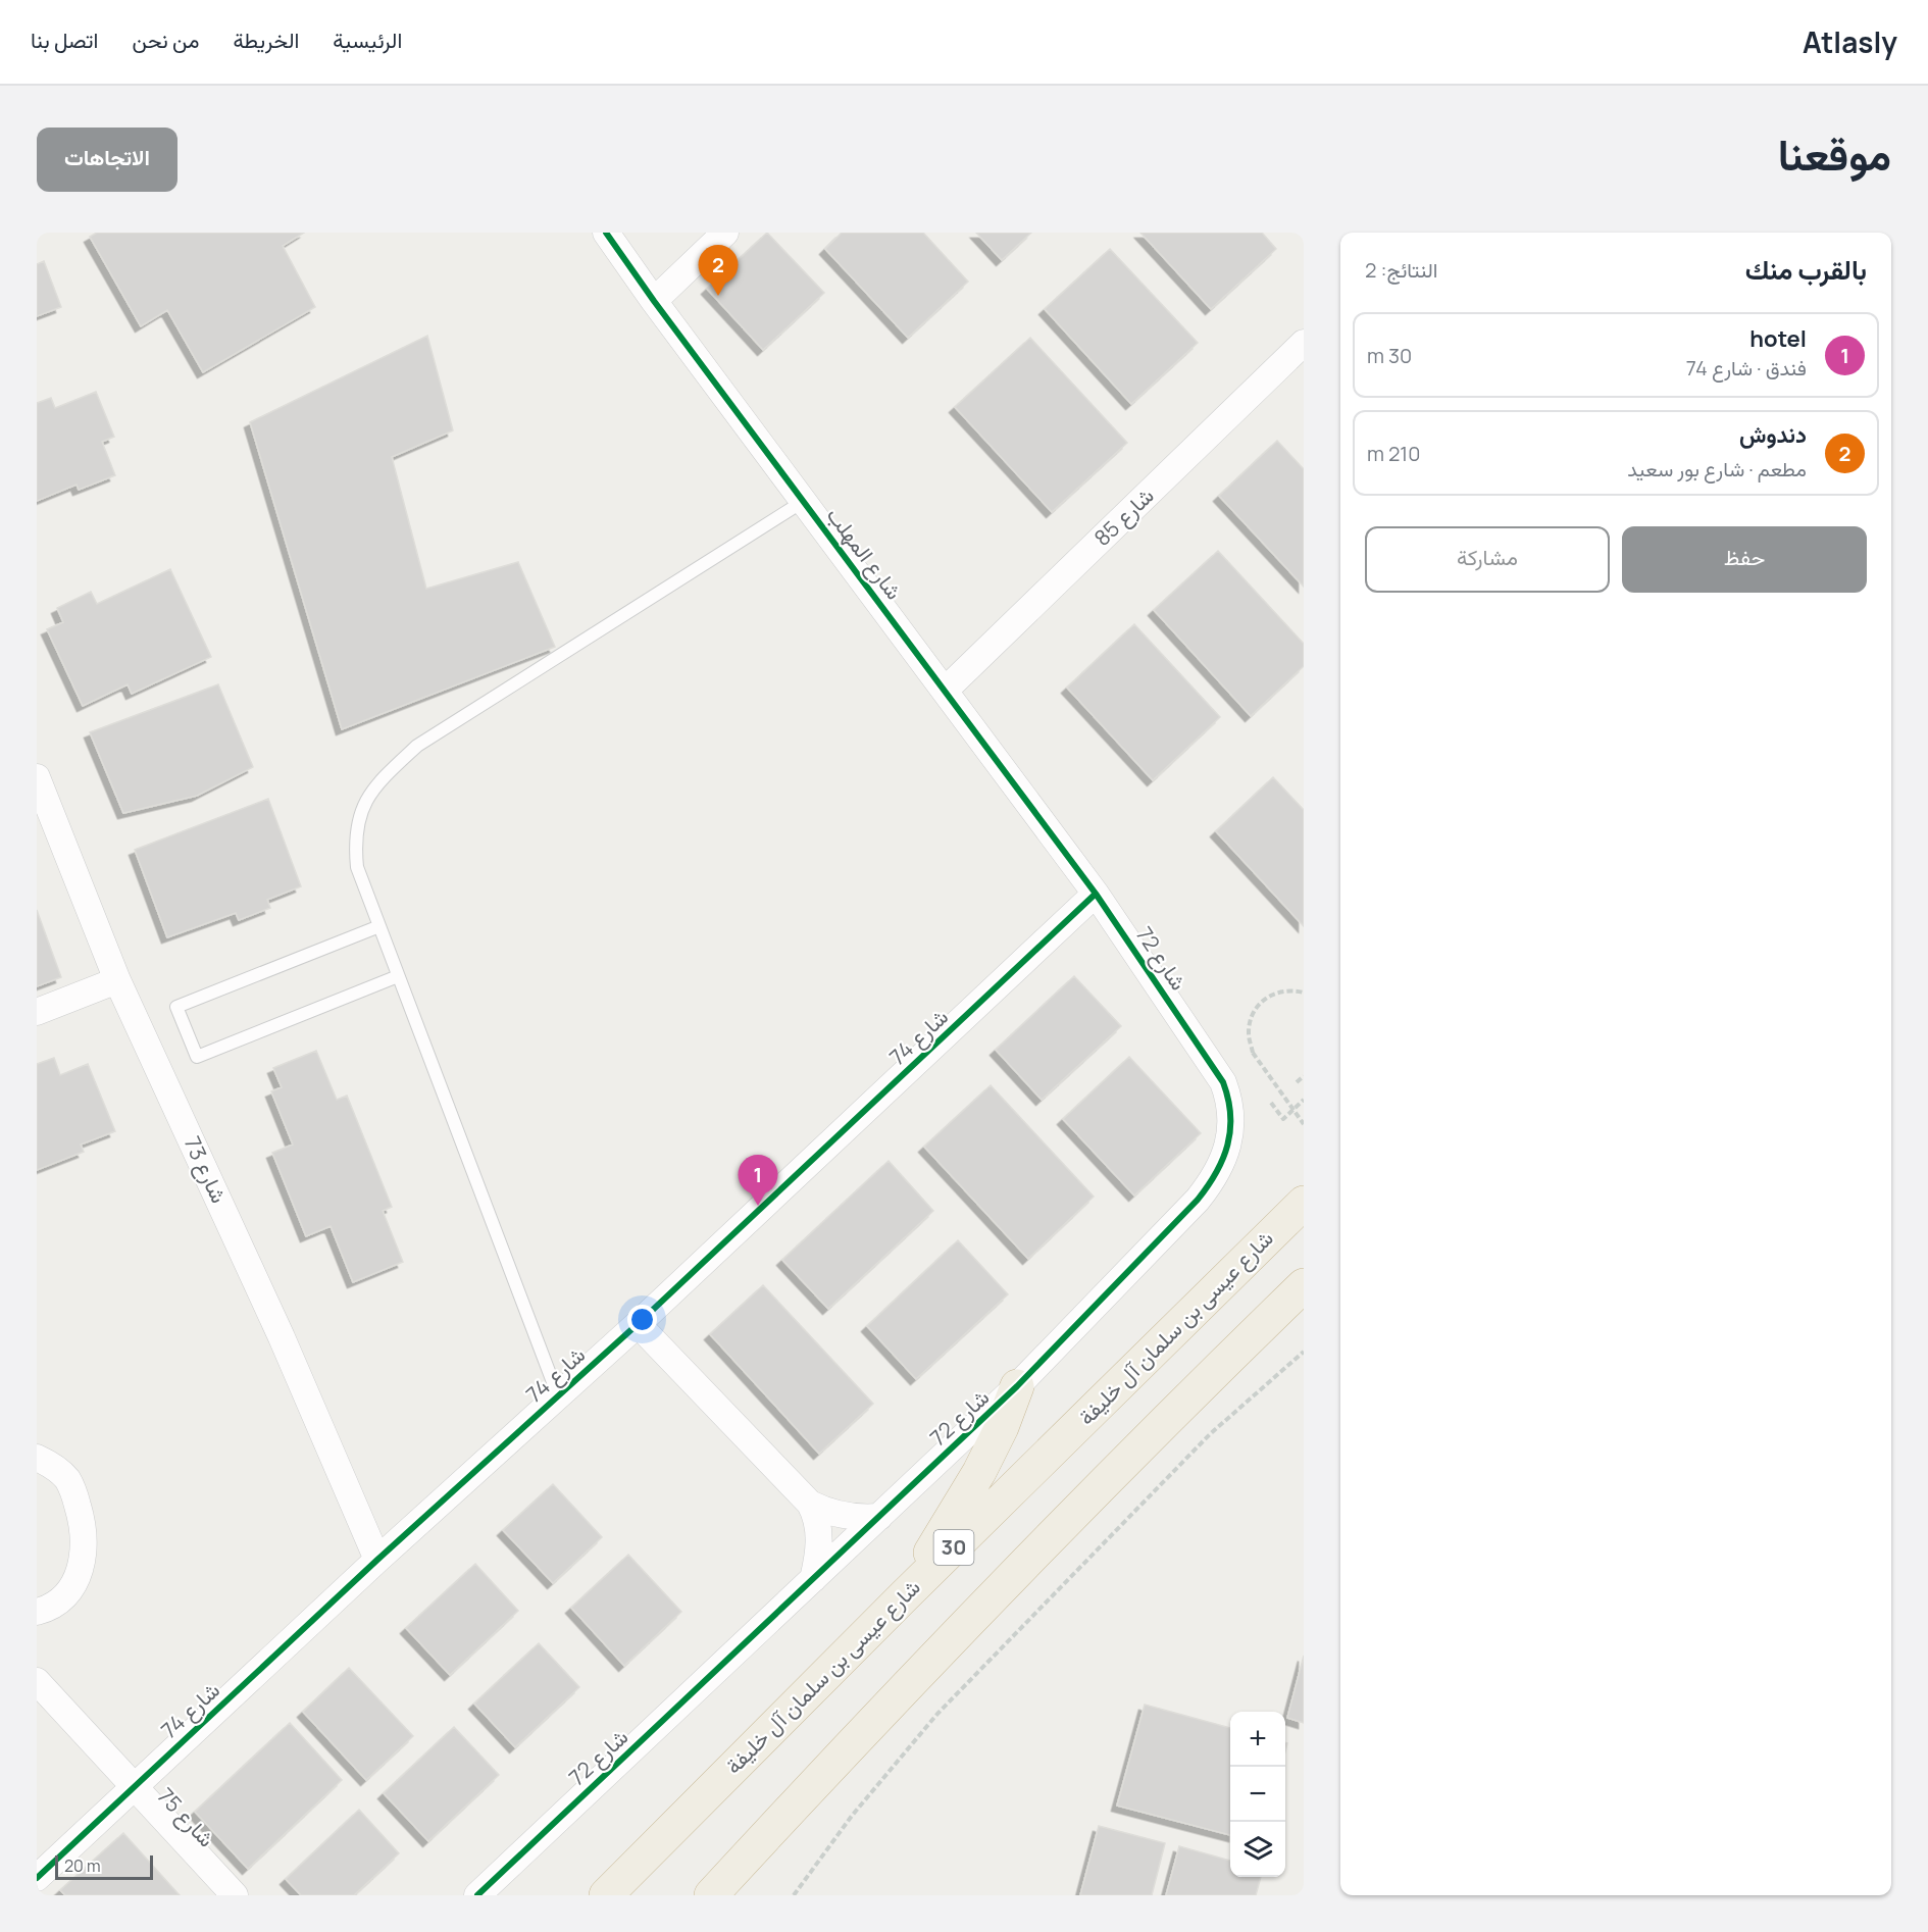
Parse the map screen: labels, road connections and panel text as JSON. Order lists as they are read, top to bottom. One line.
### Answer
{"streets":{"highway":["شارع عيسى بن سلمان آل خليفة","30"],"street":["شارع 85","شارع المهلب","شارع 72","شارع 74","شارع 73","شارع 75"]},"crossings":[["شارع 85","شارع المهلب"],["شارع المهلب","شارع 72"],["شارع المهلب","شارع 74"],["شارع 72","شارع 74"],["شارع 74","شارع 73"],["شارع 74","شارع 75"]],"scale_bar":"20 m","page":{"header":"Atlasly","nav":["الرئيسية","الخريطة","من نحن","اتصل بنا"],"title":"موقعنا","buttons":["الاتجاهات",["حفظ","مشاركة"]],"heading":["بالقرب منك","النتائج: 2"],"pins":["2","1"],"list":[{"mark":"1","name":"hotel","note":"فندق · شارع 74","value":"30 m"},{"mark":"2","name":"دندوش","note":"مطعم · شارع بور سعيد","value":"210 m"}],"map_buttons":["+","−"],"scale":"20 m"}}
